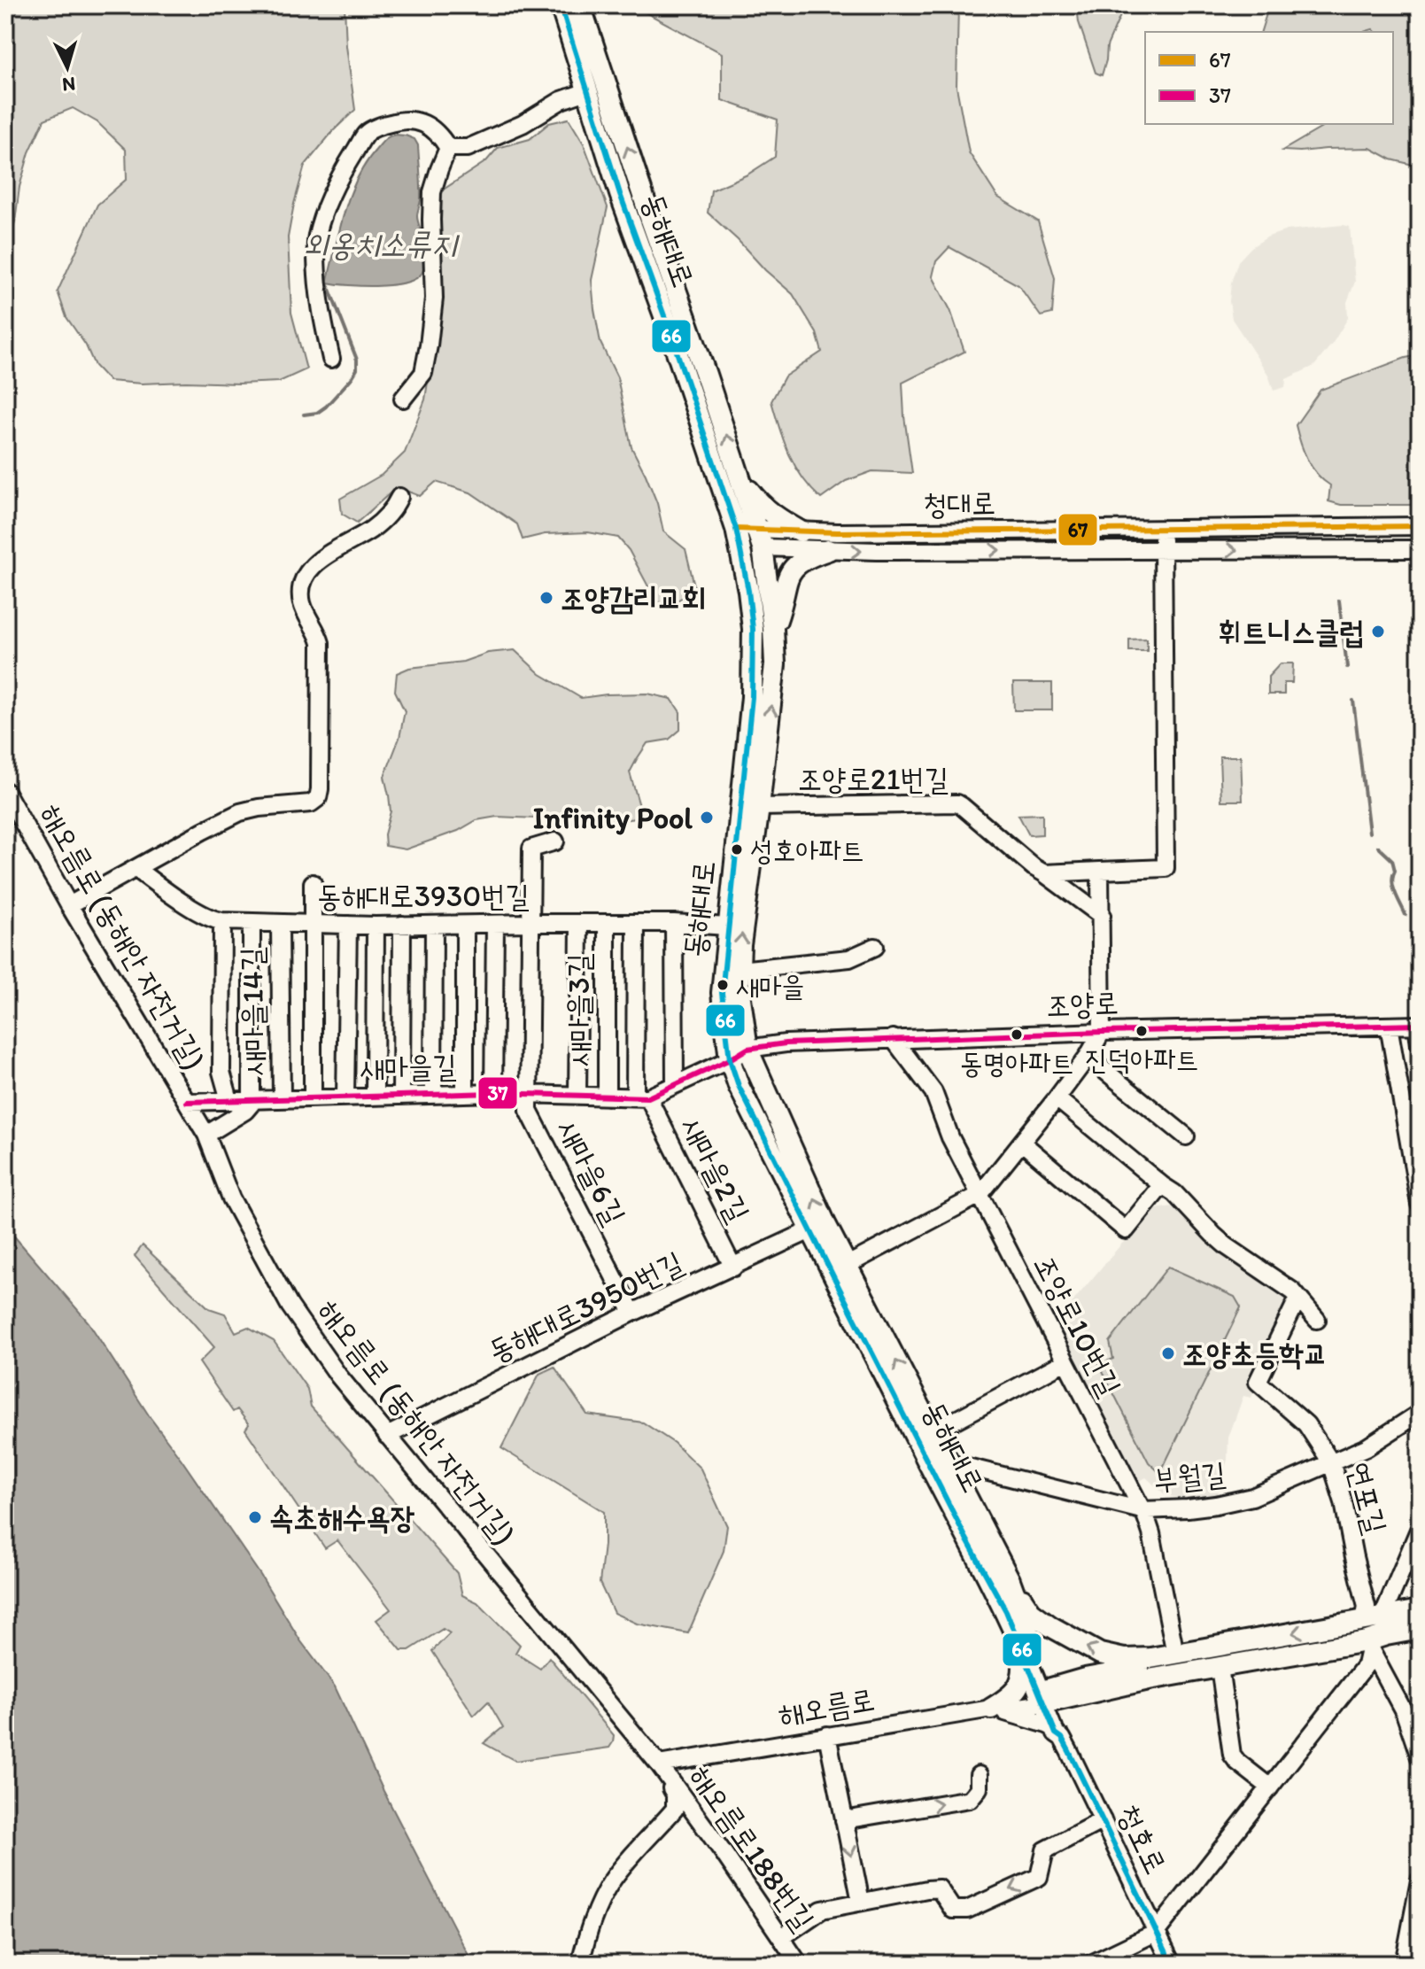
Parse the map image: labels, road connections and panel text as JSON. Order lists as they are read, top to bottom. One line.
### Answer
{"streets":{"main road":["동해대로"],"street":["청대로","조양로21번길","동해대로3930번길","해오름로 (동해안 자전거길)","조양로","새마을3길","새마을14길","새마을길","새마을2길","새마을6길","동해대로3950번길","조양로10번길","부월길","연포길","해오름로","청호로","해오름로188번길"]},"crossings":[["동해대로","청대로"],["동해대로","조양로21번길"],["동해대로","동해대로3930번길"],["동해대로","조양로"],["동해대로","새마을길"],["동해대로","동해대로3950번길"],["동해대로","조양로10번길"],["동해대로","부월길"],["동해대로","연포길"],["동해대로","해오름로"],["동해대로","청호로"],["동해대로3930번길","새마을3길"],["동해대로3930번길","새마을14길"],["동해대로3930번길","새마을2길"],["동해대로3930번길","새마을6길"],["해오름로 (동해안 자전거길)","새마을길"],["해오름로 (동해안 자전거길)","동해대로3950번길"],["해오름로 (동해안 자전거길)","해오름로"],["해오름로 (동해안 자전거길)","해오름로188번길"],["조양로","새마을길"],["조양로","조양로10번길"],["새마을3길","새마을길"],["새마을14길","새마을길"],["새마을길","새마을2길"],["새마을길","새마을6길"],["새마을2길","동해대로3950번길"],["새마을6길","동해대로3950번길"],["조양로10번길","부월길"],["부월길","연포길"],["해오름로","청호로"],["해오름로","해오름로188번길"]],"water":["외옹치소류지"],"places":["조양감리교회","휘트니스클럽","Infinity Pool","성호아파트","새마을","진덕아파트","동명아파트","조양초등학교","속초해수욕장"],"lines":["transit line 66","transit line 67","transit line 37"],"legend":["67","37"],"north":"bottom"}
